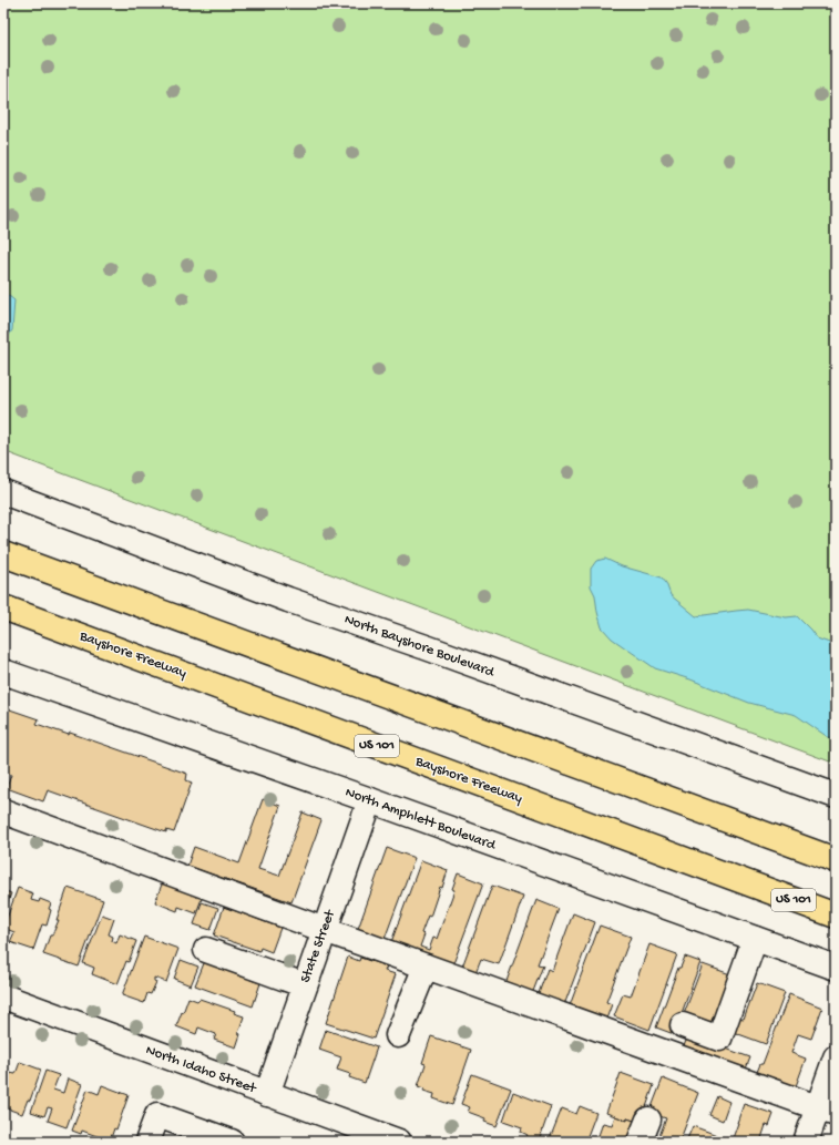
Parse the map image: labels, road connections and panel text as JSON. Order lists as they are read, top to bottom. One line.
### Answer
{"streets":{"highway":["Bayshore Freeway","US 101"],"street":["North Bayshore Boulevard","North Amphlett Boulevard","State Street","North Idaho Street"]},"crossings":[["North Amphlett Boulevard","State Street"],["State Street","North Idaho Street"]]}
